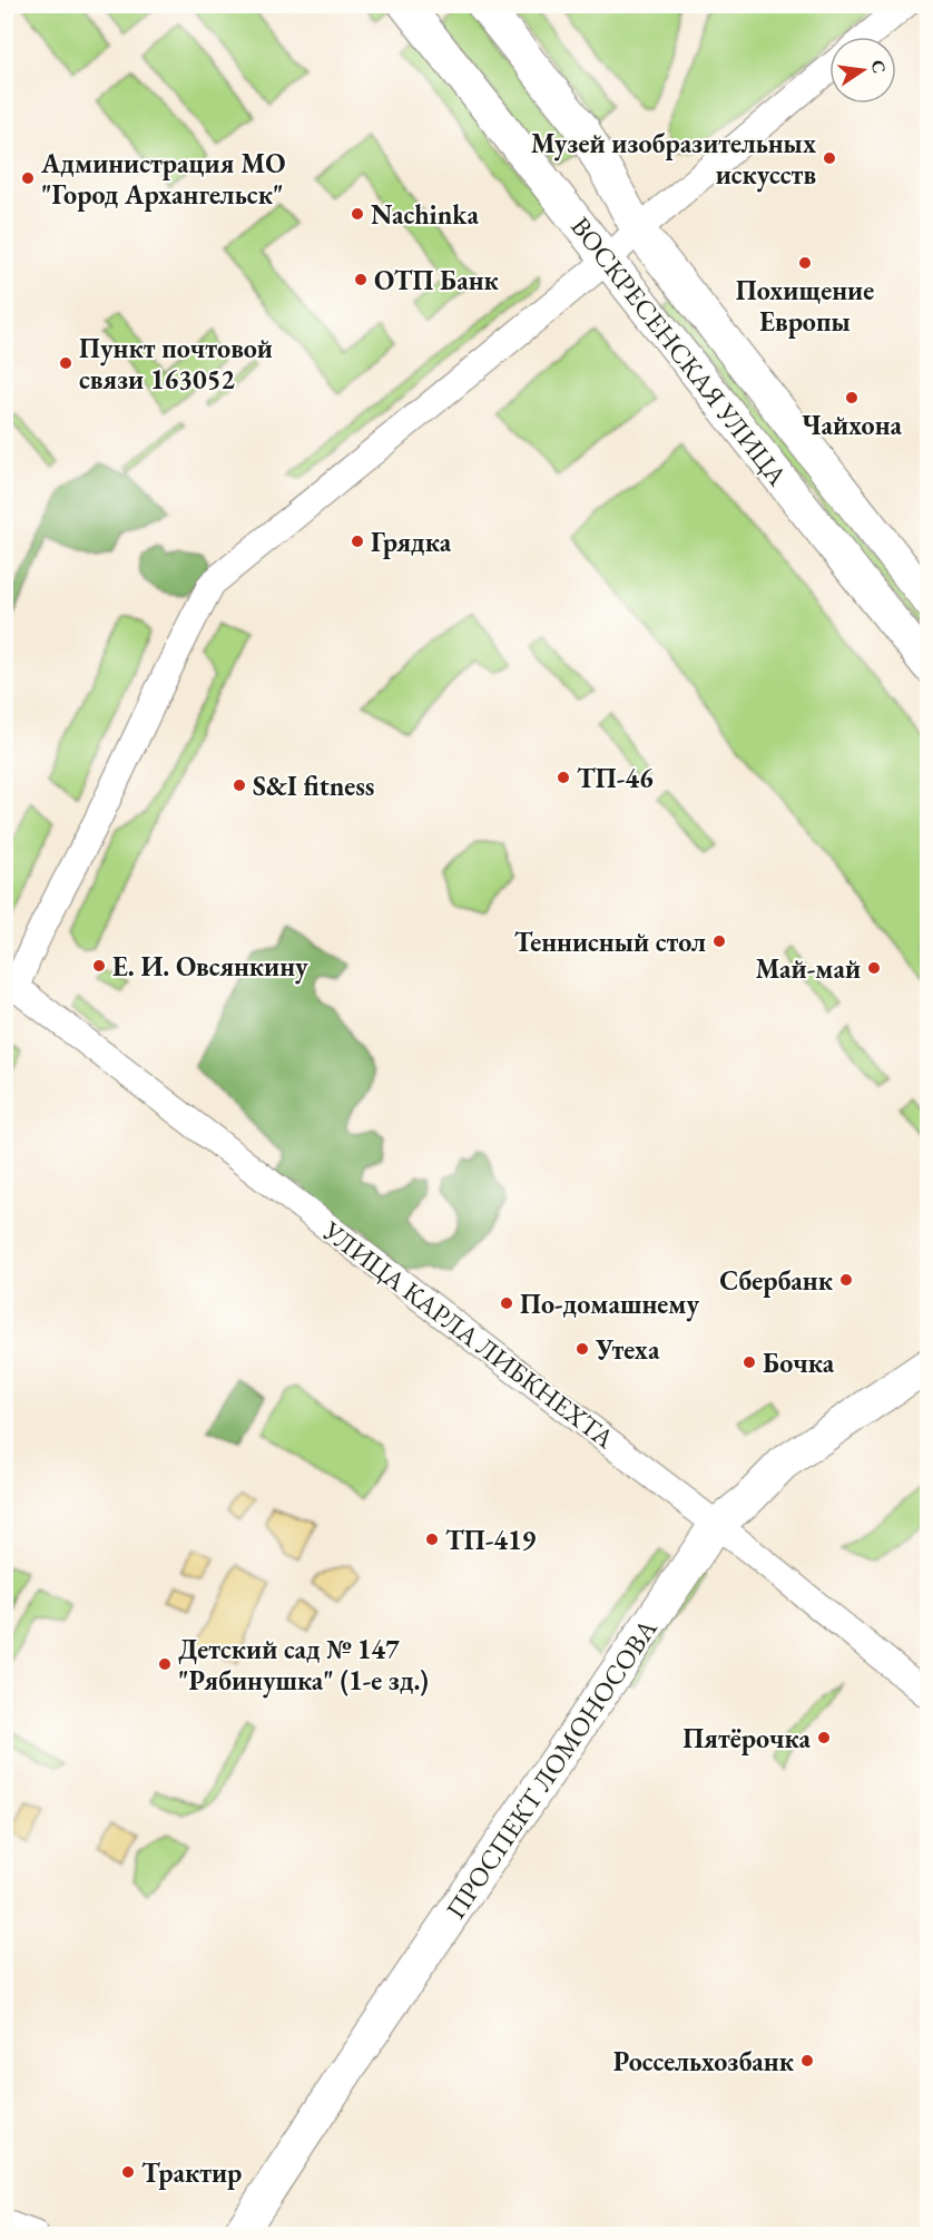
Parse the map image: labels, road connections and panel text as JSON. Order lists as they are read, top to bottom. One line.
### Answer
{"streets":{"main road":["ВОСКРЕСЕНСКАЯ УЛИЦА","ПРОСПЕКТ ЛОМОНОСОВА"],"street":["УЛИЦА КАРЛА ЛИБКНЕХТА"]},"crossings":[["УЛИЦА КАРЛА ЛИБКНЕХТА","ПРОСПЕКТ ЛОМОНОСОВА"]],"places":["Музей изобразительных искусств","Администрация МО \"Город Архангельск\"","Nachinka","Похищение Европы","ОТП Банк","Пункт почтовой связи 163052","Чайхона","Грядка","ТП-46","S&I fitness","Теннисный стол","Е. И. Овсянкину","Май-май","Сбербанк","По-домашнему","Утеха","Бочка","ТП-419","Детский сад № 147 \"Рябинушка\" (1-е зд.)","Пятёрочка","Россельхозбанк","Трактир"],"north":"right"}
